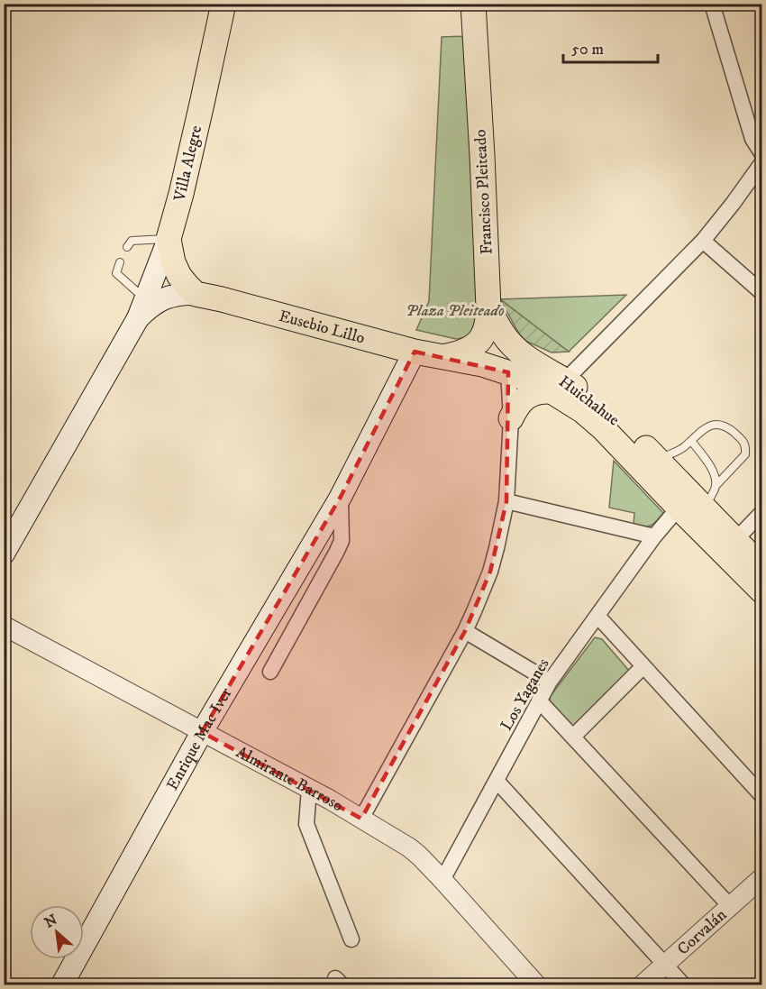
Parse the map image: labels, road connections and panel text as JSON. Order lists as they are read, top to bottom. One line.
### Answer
{"streets":{"main road":["Villa Alegre","Francisco Pleiteado","Eusebio Lillo","Huichahue","Enrique Mac Iver"],"street":["Los Yaganes","Almirante Barroso","Corvalán"]},"crossings":[["Villa Alegre","Eusebio Lillo"],["Francisco Pleiteado","Eusebio Lillo"],["Francisco Pleiteado","Huichahue"],["Eusebio Lillo","Huichahue"],["Eusebio Lillo","Enrique Mac Iver"],["Los Yaganes","Almirante Barroso"],["Enrique Mac Iver","Almirante Barroso"]],"parks":["Plaza Pleiteado"],"scale_bar":"50 m","north":"top left"}
